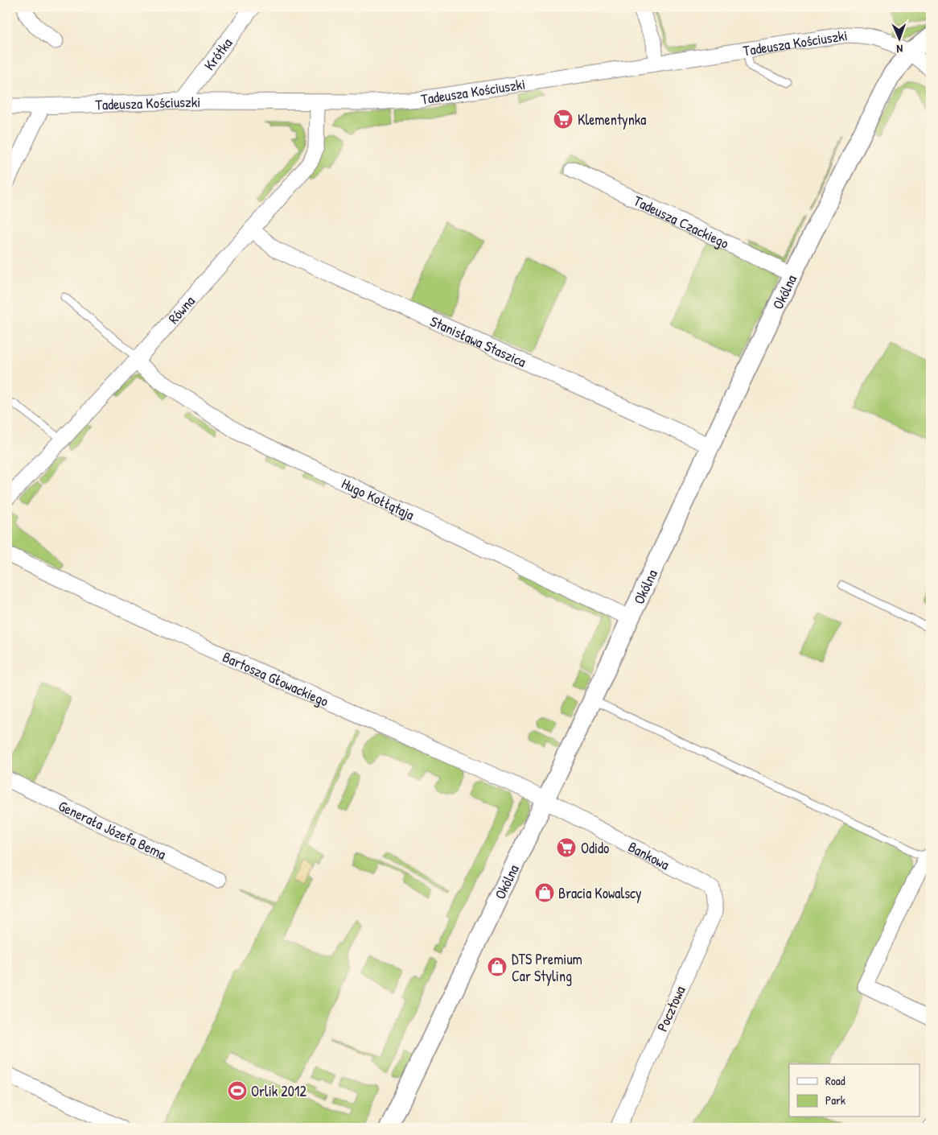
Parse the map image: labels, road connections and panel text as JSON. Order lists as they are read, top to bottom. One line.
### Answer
{"streets":{"street":["Tadeusza Kościuszki","Krótka","Tadeusza Czackiego","Okólna","Równa","Stanisława Staszica","Hugo Kołłątaja","Bartosza Głowackiego","Generała Józefa Bema","Bankowa","Pocztowa"]},"crossings":[["Tadeusza Kościuszki","Krótka"],["Tadeusza Kościuszki","Okólna"],["Tadeusza Kościuszki","Równa"],["Tadeusza Czackiego","Okólna"],["Okólna","Stanisława Staszica"],["Okólna","Hugo Kołłątaja"],["Okólna","Bartosza Głowackiego"],["Okólna","Bankowa"],["Równa","Stanisława Staszica"],["Równa","Hugo Kołłątaja"],["Bartosza Głowackiego","Bankowa"],["Bankowa","Pocztowa"]],"places":{"supermarket":["Klementynka","Odido"],"shop":["Bracia Kowalscy","DTS Premium Car Styling"],"sports":["Orlik 2012"]},"legend":["Road","Park"],"north":"bottom"}
